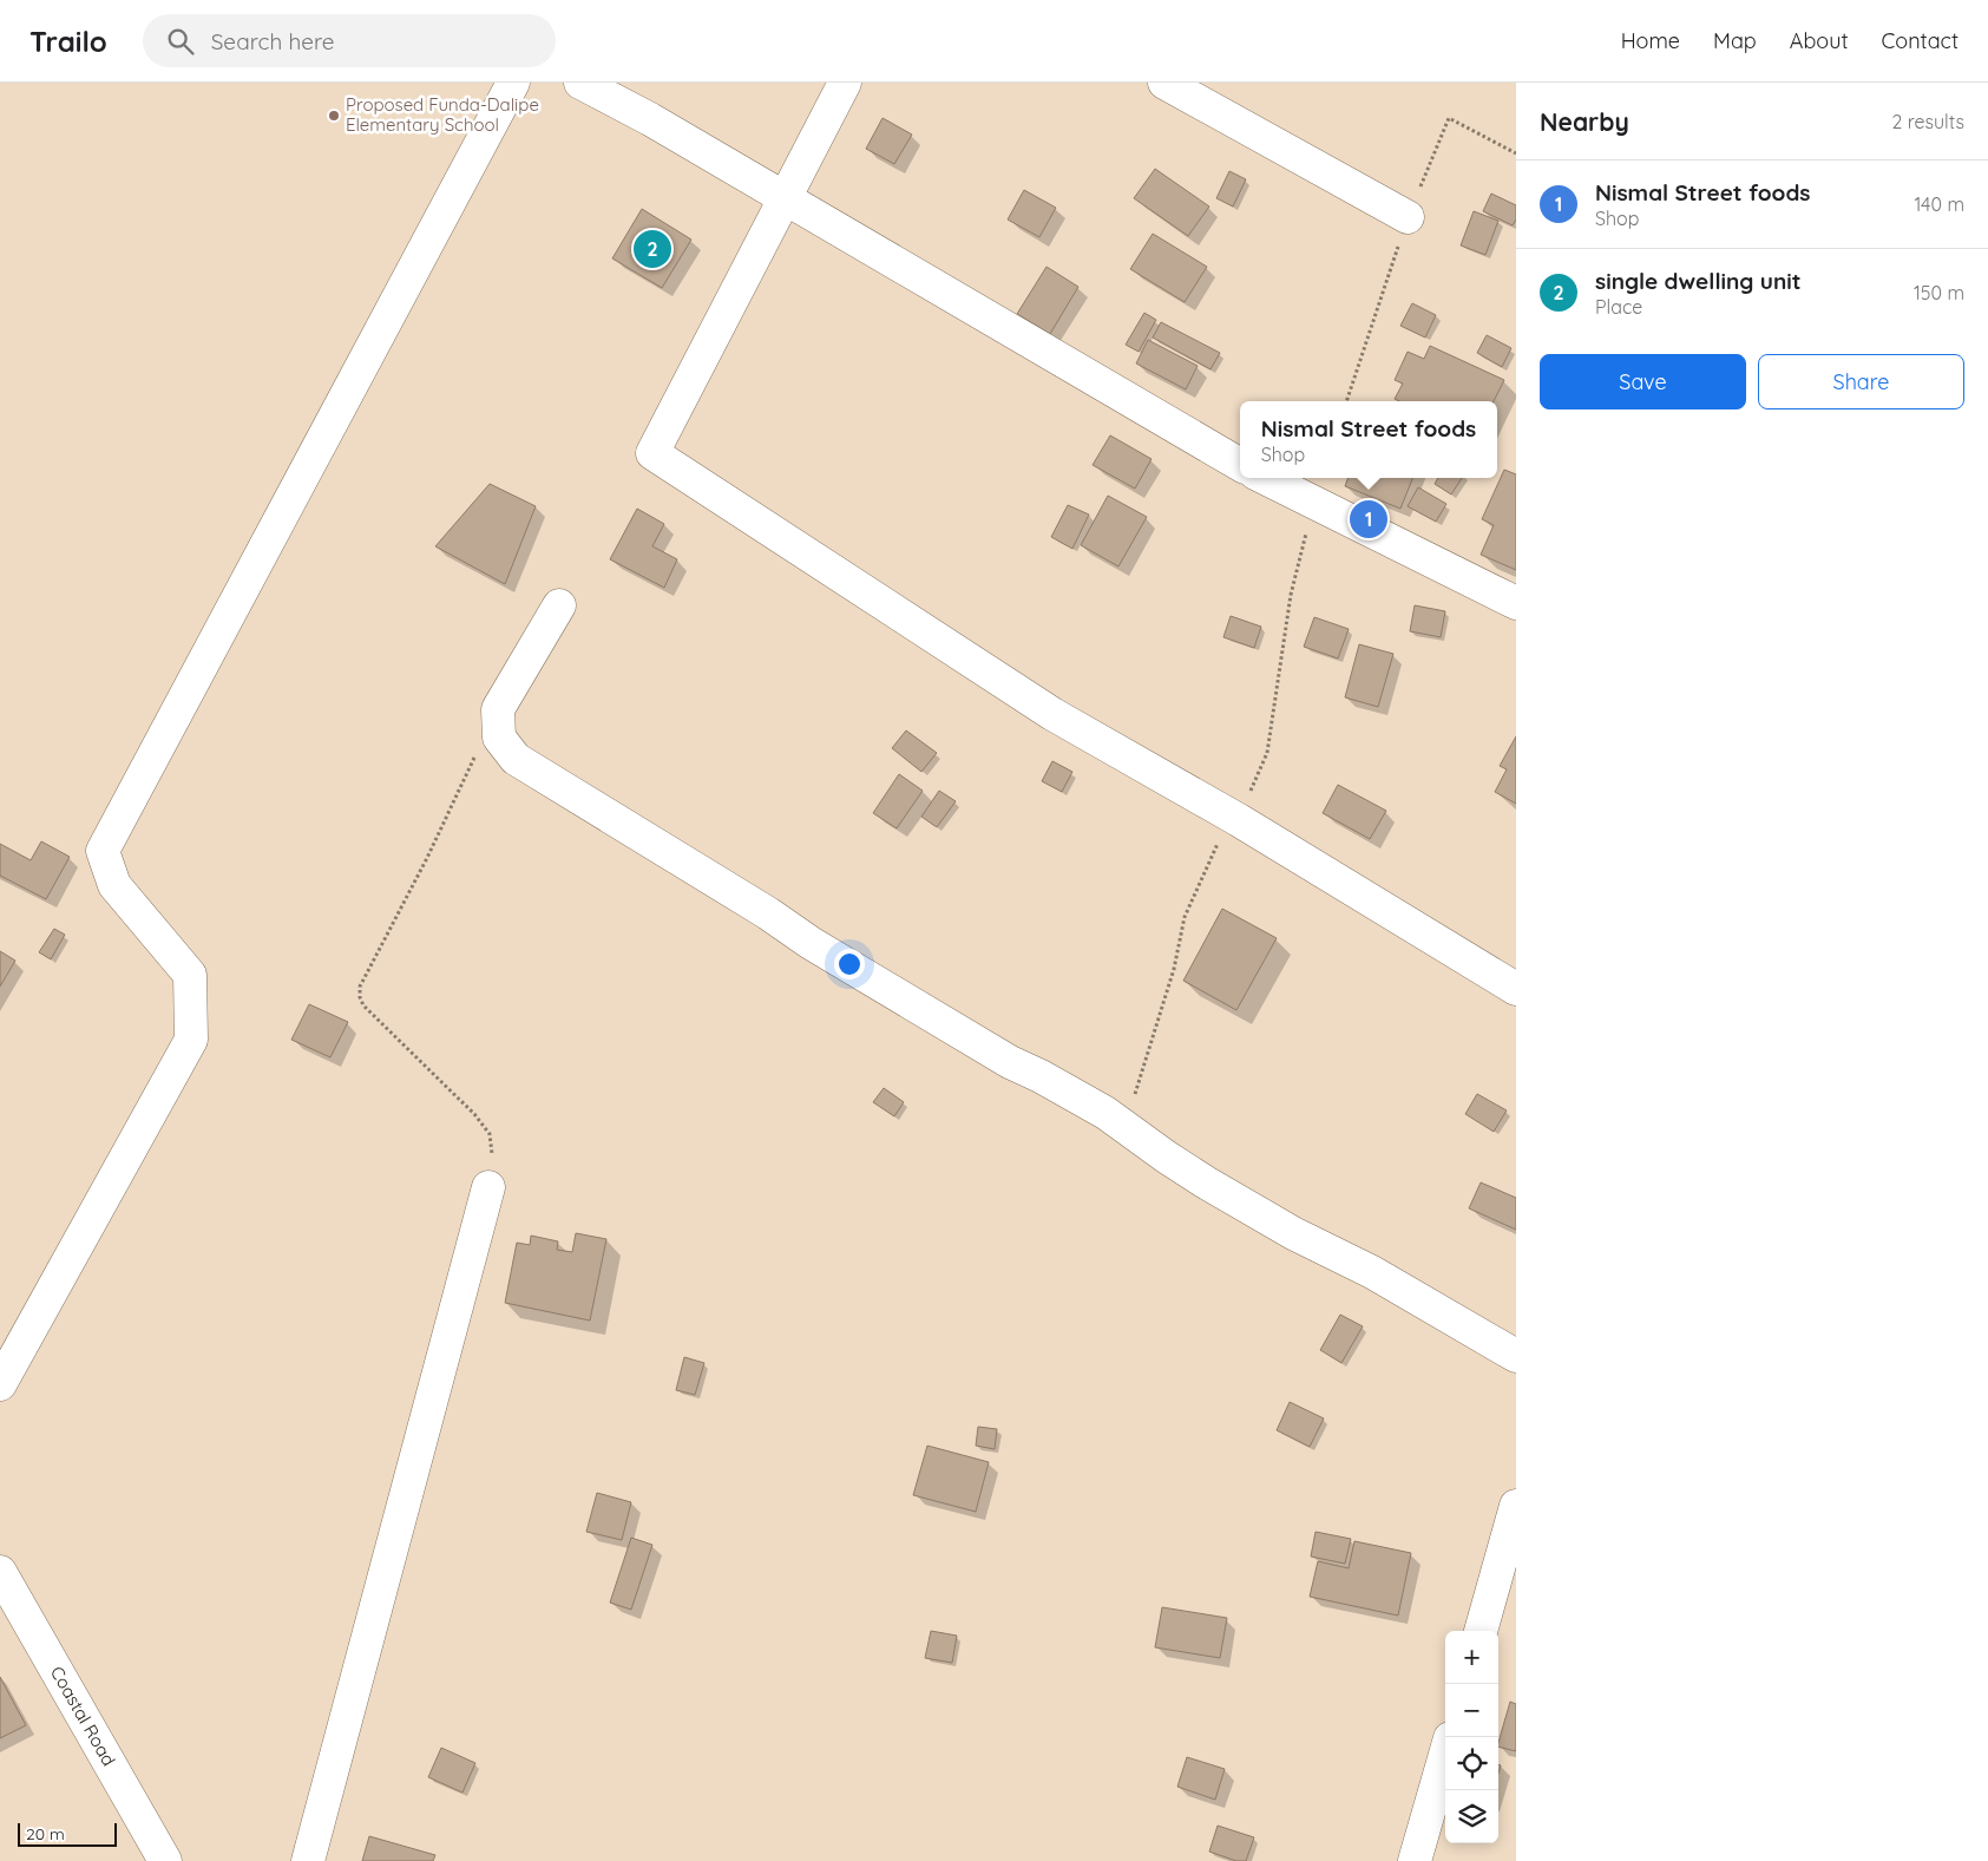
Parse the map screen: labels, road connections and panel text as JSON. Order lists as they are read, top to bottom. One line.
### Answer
{"streets":{"street":["Coastal Road"]},"places":["Proposed Funda-Dalipe Elementary School"],"scale_bar":"20 m","page":{"header":"Trailo","search":"Search here","nav":["Home","Map","About","Contact"],"heading":["Nearby","2 results"],"list":[{"mark":"1","name":"Nismal Street foods","note":"Shop","value":"140 m"},{"mark":"2","name":"single dwelling unit","note":"Place","value":"150 m"}],"pins":["2","1"],"buttons":["Save","Share"],"popup":["Nismal Street foods","Shop"],"map_buttons":["+","−"],"scale":"20 m"}}
